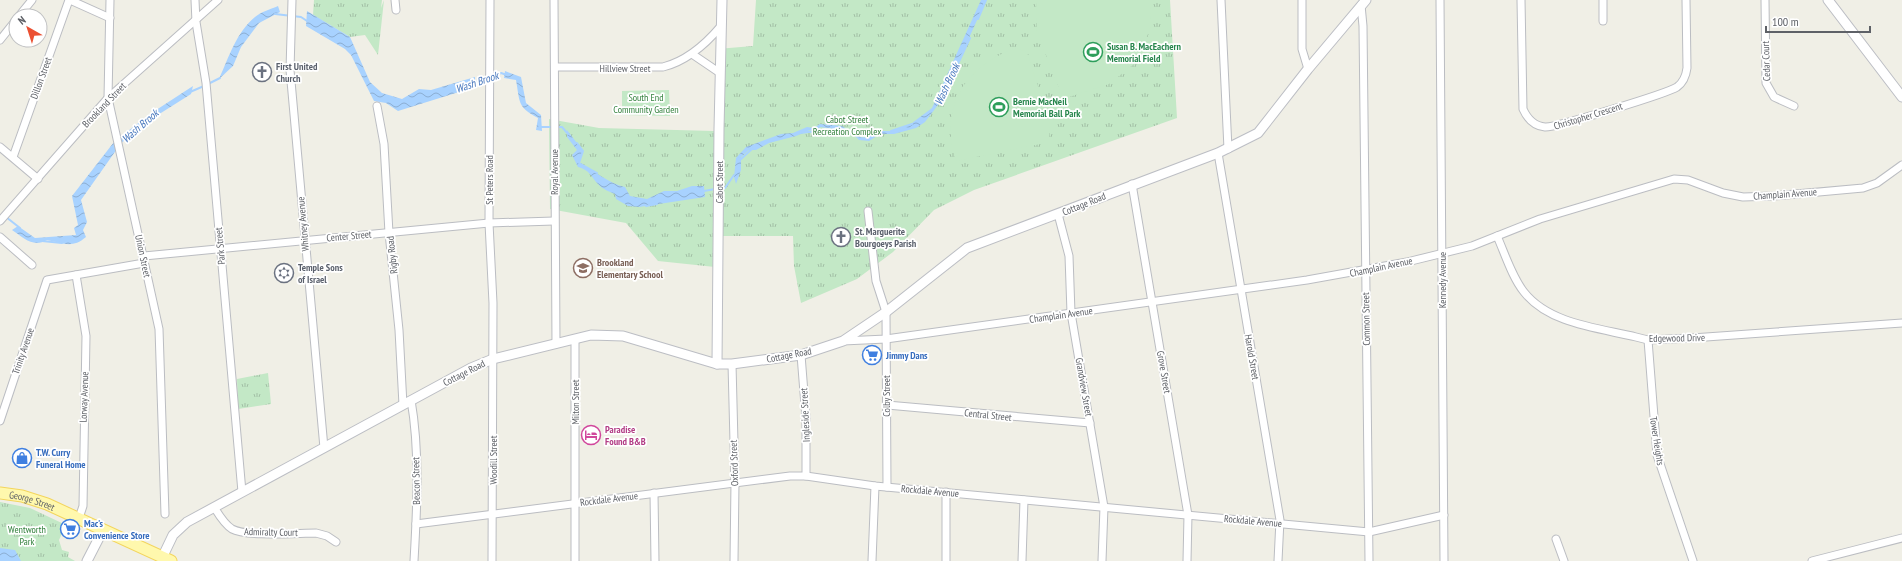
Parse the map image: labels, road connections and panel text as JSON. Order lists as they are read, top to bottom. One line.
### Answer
{"streets":{"main road":["Cabot Street","Cottage Road","George Street"],"street":["Cedar Court","Hillview Street","Dillon Street","Brookland Street","Christopher Crescent","Royal Avenue","St Peters Road","Champlain Avenue","Whitney Avenue","Center Street","Park Street","Rigby Road","Union Street","Kennedy Avenue","Common Street","Edgewood Drive","Trinity Avenue","Harold Street","Grove Street","Grandview Street","Colby Street","Lorway Avenue","Milton Street","Ingleside Street","Central Street","Tower Heights","Woodill Street","Oxford Street","Beacon Street","Rockdale Avenue","Admiralty Court"]},"crossings":[["Hillview Street","Royal Avenue"],["Hillview Street","Cabot Street"],["Brookland Street","Park Street"],["Brookland Street","Union Street"],["Royal Avenue","Cottage Road"],["Royal Avenue","Center Street"],["St Peters Road","Cottage Road"],["St Peters Road","Center Street"],["St Peters Road","Woodill Street"],["Cabot Street","Cottage Road"],["Champlain Avenue","Cottage Road"],["Champlain Avenue","Kennedy Avenue"],["Champlain Avenue","Common Street"],["Champlain Avenue","Edgewood Drive"],["Champlain Avenue","Harold Street"],["Champlain Avenue","Grove Street"],["Champlain Avenue","Grandview Street"],["Champlain Avenue","Colby Street"],["Cottage Road","Whitney Avenue"],["Cottage Road","Park Street"],["Cottage Road","Rigby Road"],["Cottage Road","Common Street"],["Cottage Road","Harold Street"],["Cottage Road","Grove Street"],["Cottage Road","Grandview Street"],["Cottage Road","Colby Street"],["Cottage Road","Milton Street"],["Cottage Road","Ingleside Street"],["Cottage Road","Woodill Street"],["Cottage Road","Oxford Street"],["Cottage Road","Beacon Street"],["Cottage Road","George Street"],["Cottage Road","Admiralty Court"],["Whitney Avenue","Center Street"],["Center Street","Park Street"],["Center Street","Rigby Road"],["Center Street","Union Street"],["Center Street","Trinity Avenue"],["Center Street","Lorway Avenue"],["Rigby Road","Beacon Street"],["Kennedy Avenue","Rockdale Avenue"],["Common Street","Rockdale Avenue"],["Edgewood Drive","Tower Heights"],["Harold Street","Rockdale Avenue"],["Grove Street","Rockdale Avenue"],["Grandview Street","Central Street"],["Grandview Street","Rockdale Avenue"],["Colby Street","Central Street"],["Colby Street","Rockdale Avenue"],["Lorway Avenue","George Street"],["Milton Street","Rockdale Avenue"],["Ingleside Street","Rockdale Avenue"],["Woodill Street","Rockdale Avenue"],["Oxford Street","Rockdale Avenue"],["Beacon Street","Rockdale Avenue"]],"water":["Wash Brook"],"parks":["South End Community Garden","Cabot Street Recreation Complex","Wentworth Park"],"places":{"sports":["Susan B. MacEachern Memorial Field","Bernie MacNeil Memorial Ball Park"],"church":["First United Church","St. Marguerite Bourgoeys Parish"],"school or university":["Brookland Elementary School"],"synagogue":["Temple Sons of Israel"],"supermarket":["Jimmy Dans","Mac's Convenience Store"],"hotel":["Paradise Found B&B"],"shop":["T.W. Curry Funeral Home"]},"scale_bar":"100 m","north":"top left"}
